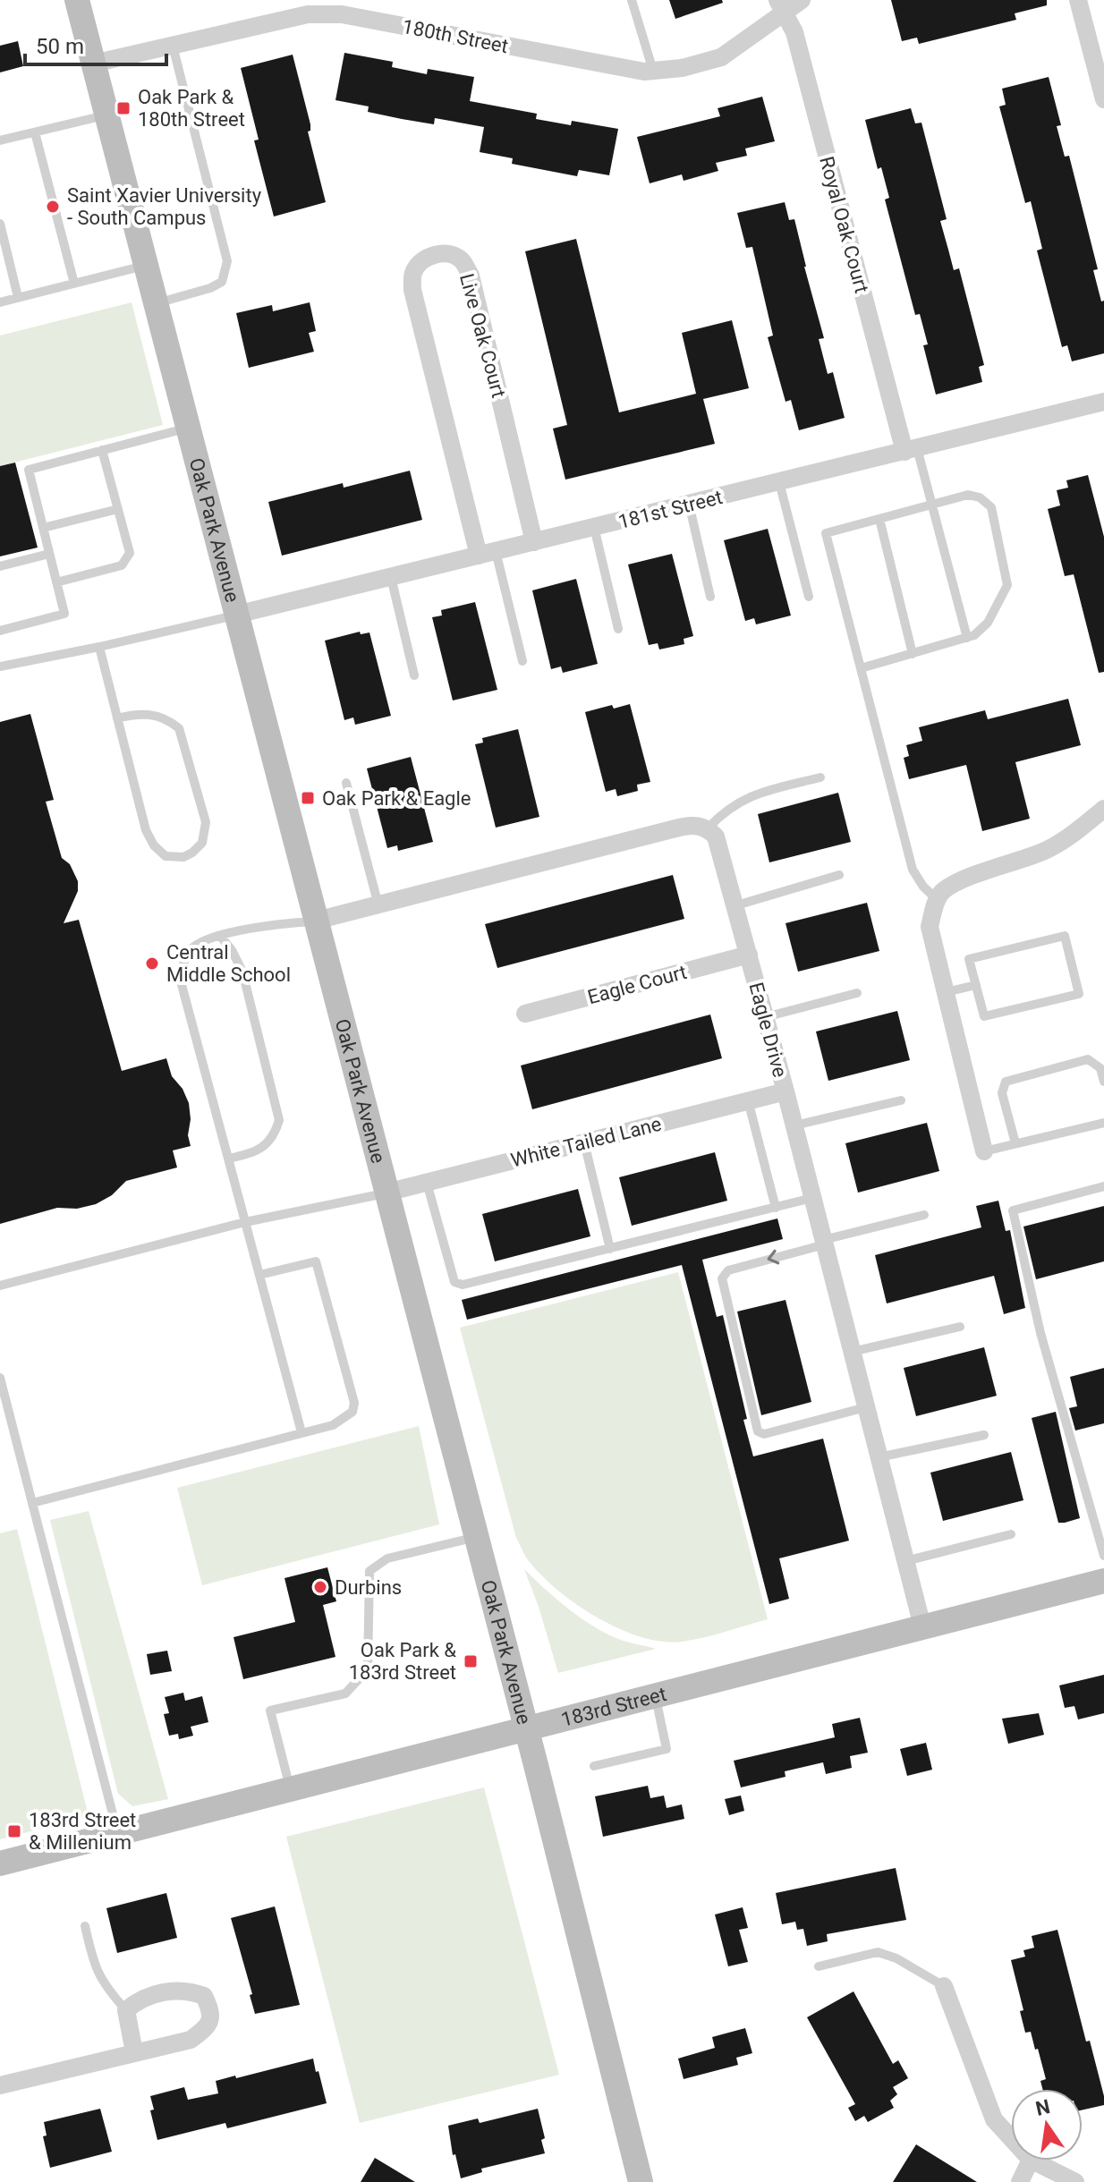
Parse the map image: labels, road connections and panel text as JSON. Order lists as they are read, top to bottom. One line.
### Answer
{"streets":{"street":["180th Street","Royal Oak Court","Live Oak Court","181st Street","Oak Park Avenue","Eagle Court","Eagle Drive","White Tailed Lane","183rd Street"]},"crossings":[["180th Street","Royal Oak Court"],["180th Street","Oak Park Avenue"],["Royal Oak Court","181st Street"],["Live Oak Court","181st Street"],["181st Street","Oak Park Avenue"],["Oak Park Avenue","White Tailed Lane"],["Oak Park Avenue","183rd Street"],["Eagle Court","Eagle Drive"],["Eagle Drive","White Tailed Lane"],["Eagle Drive","183rd Street"]],"places":{"transit":["Oak Park & 180th Street","Oak Park & Eagle","Oak Park & 183rd Street","183rd Street & Millenium"],"other":["Saint Xavier University - South Campus","Central Middle School","Durbins"]},"scale_bar":"50 m","north":"top"}
